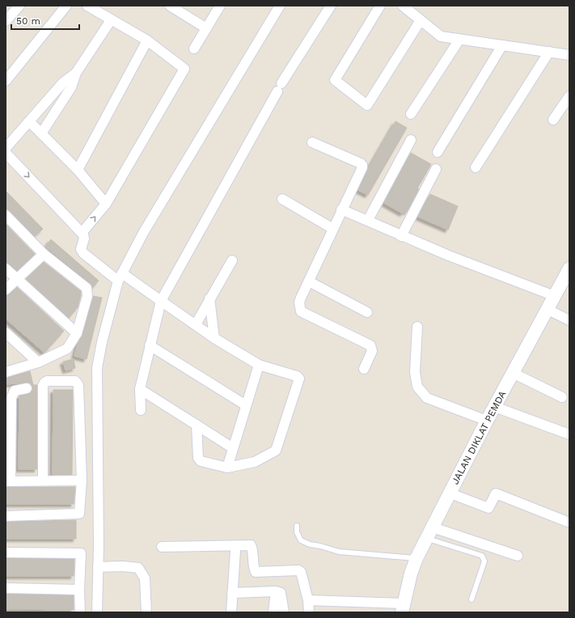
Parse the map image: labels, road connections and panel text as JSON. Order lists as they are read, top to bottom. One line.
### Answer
{"streets":{"street":["JALAN DIKLAT PEMDA"]},"scale_bar":"50 m"}
